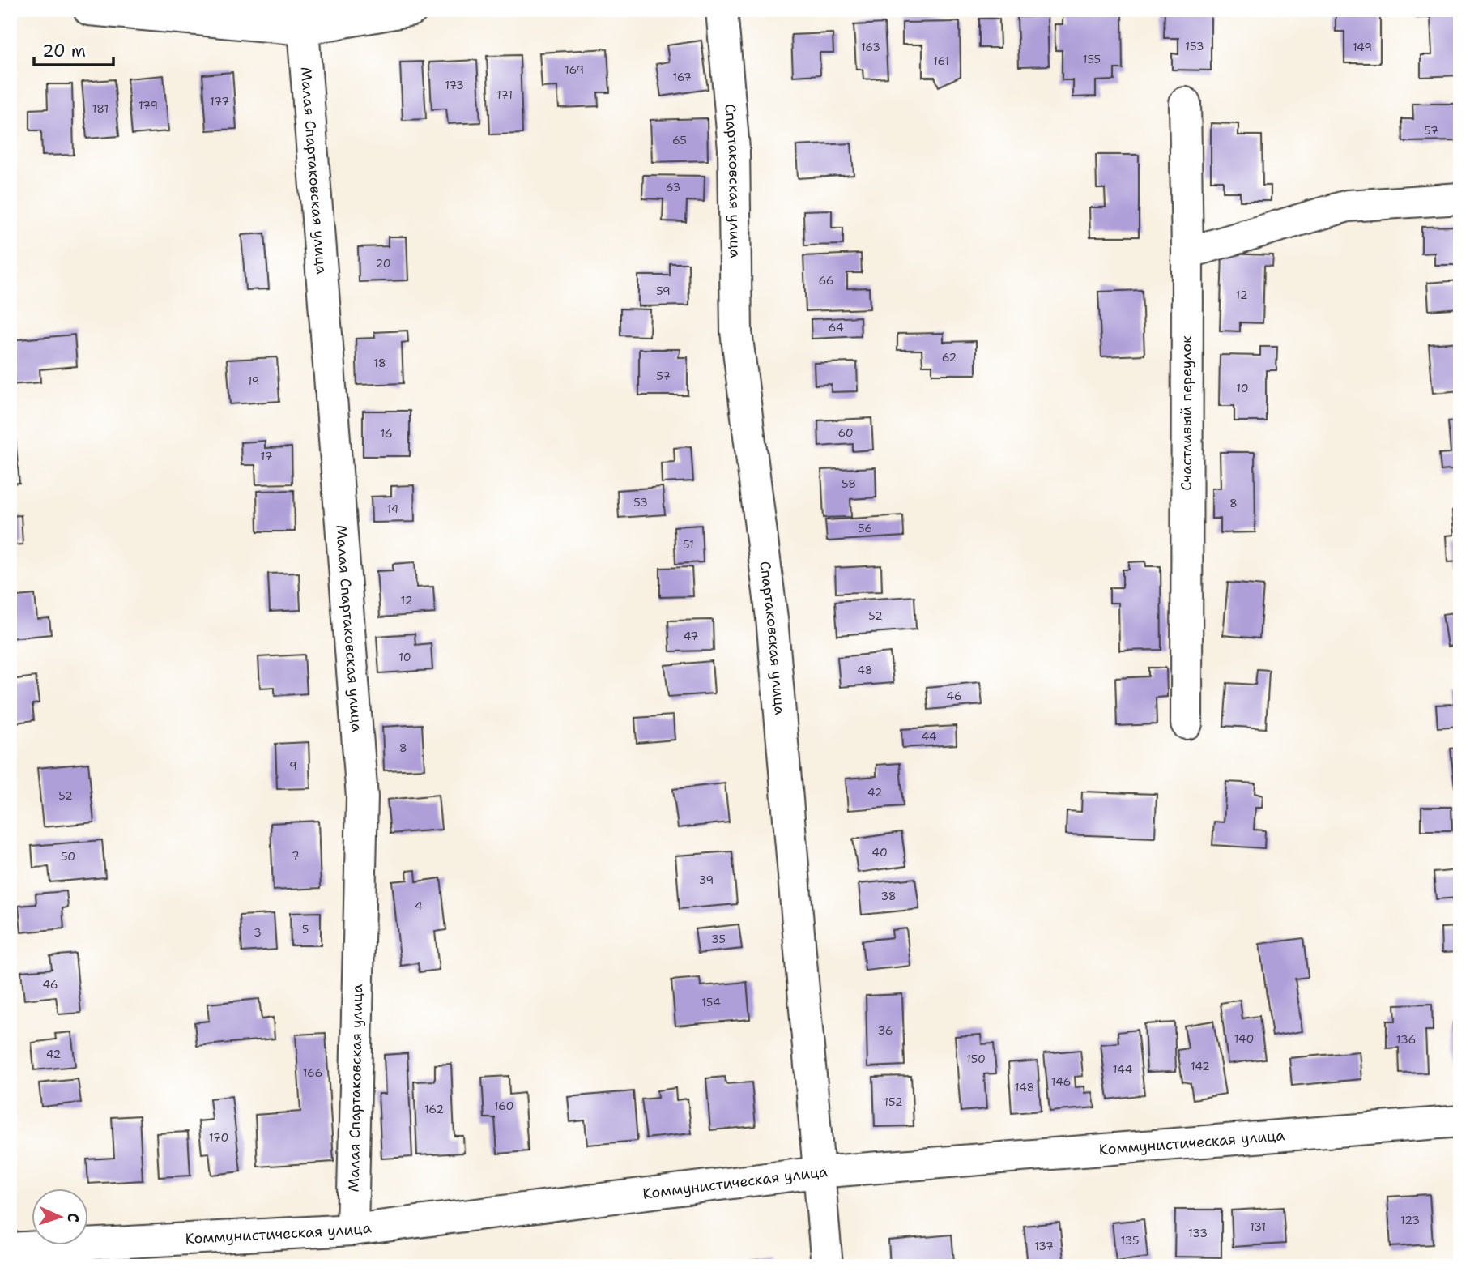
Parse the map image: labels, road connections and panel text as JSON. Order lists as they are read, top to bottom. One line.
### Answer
{"streets":{"street":["Малая Спартаковская улица","Спартаковская улица","Счастливый переулок","Коммунистическая улица"]},"crossings":[["Малая Спартаковская улица","Коммунистическая улица"],["Спартаковская улица","Коммунистическая улица"]],"house_numbers":["153","163","149","155","161","169","167","173","171","177","179","181","57","65","63","20","66","59","12","64","62","18","57","19","10","60","16","17","58","53","8","14","56","51","12","52","47","10","48","46","44","8","9","42","52","40","7","50","39","38","4","5","3","35","46","154","36","140","136","42","150","142","144","166","146","148","152","160","162","170","123","131","133","135","137"],"scale_bar":"20 m","north":"right"}
